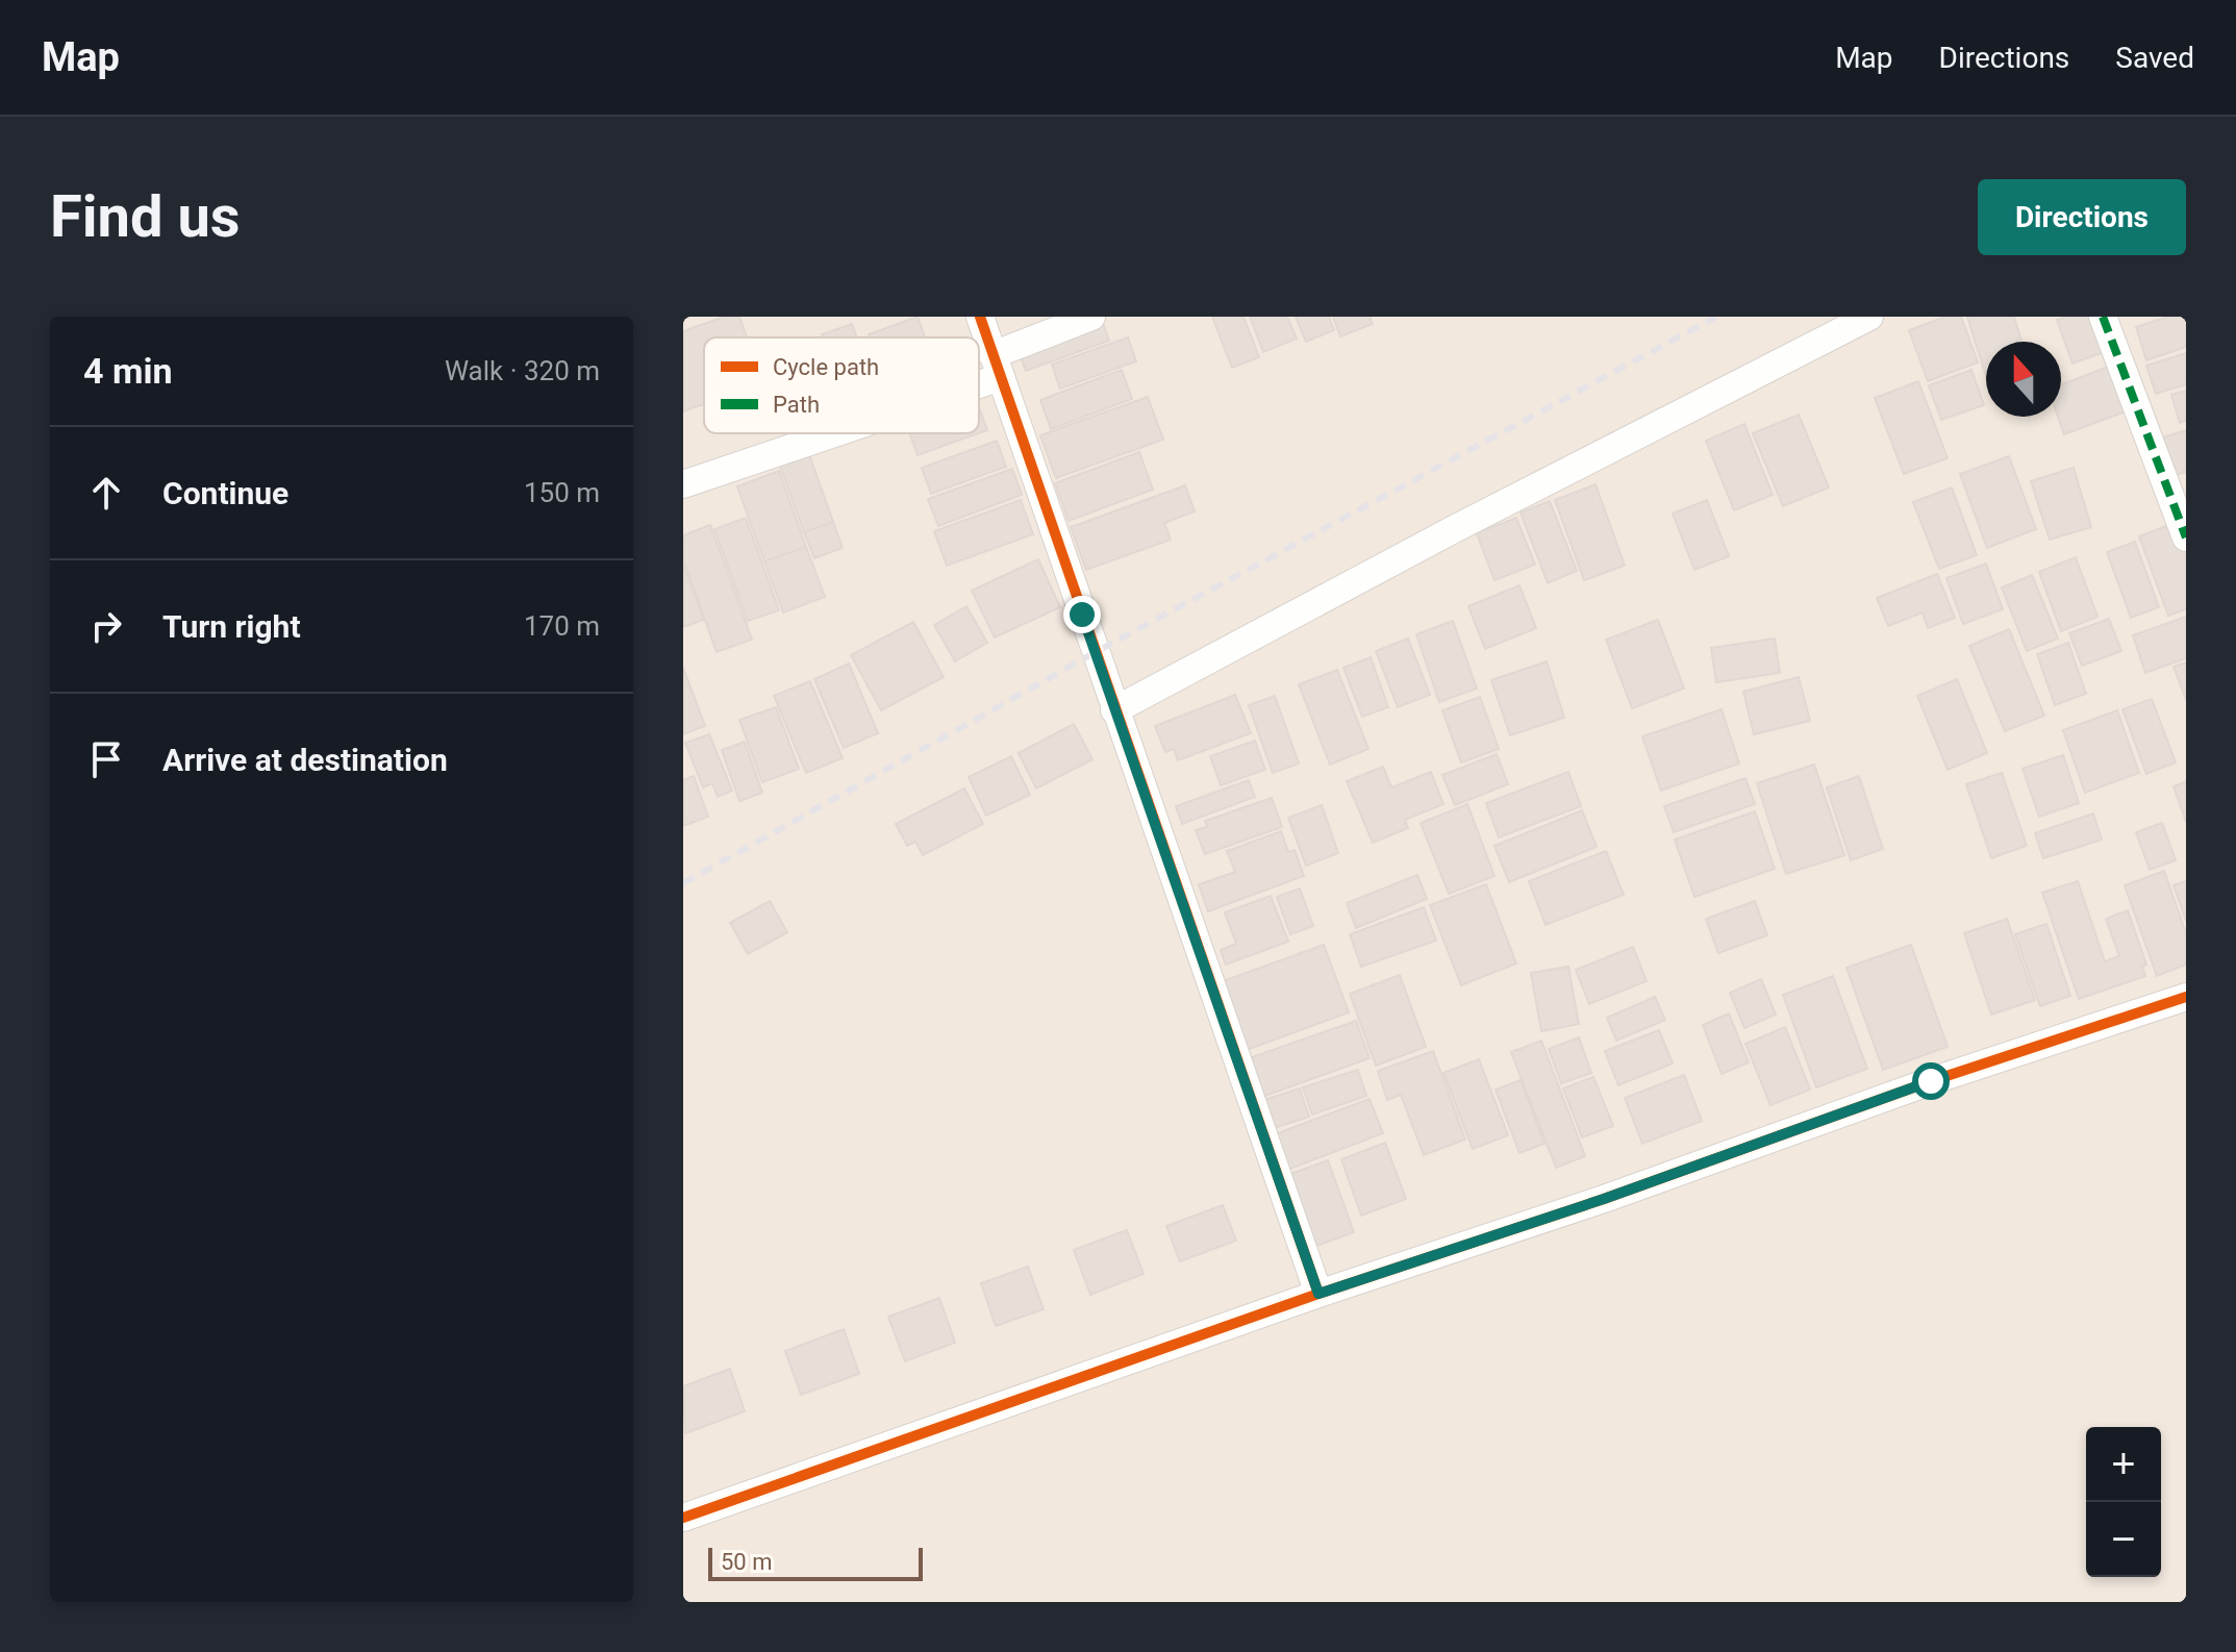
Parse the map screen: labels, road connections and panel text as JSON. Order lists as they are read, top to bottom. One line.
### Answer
{"legend":["Cycle path","Path"],"scale_bar":"50 m","north":"top","page":{"header":"Map","nav":["Map","Directions","Saved"],"buttons":"Directions","title":"Find us","heading":["4 min","Walk · 320 m"],"list":[["Continue","150 m"],["Turn right","170 m"],"Arrive at destination"],"map_buttons":["+","−"],"scale":"50 m"}}
